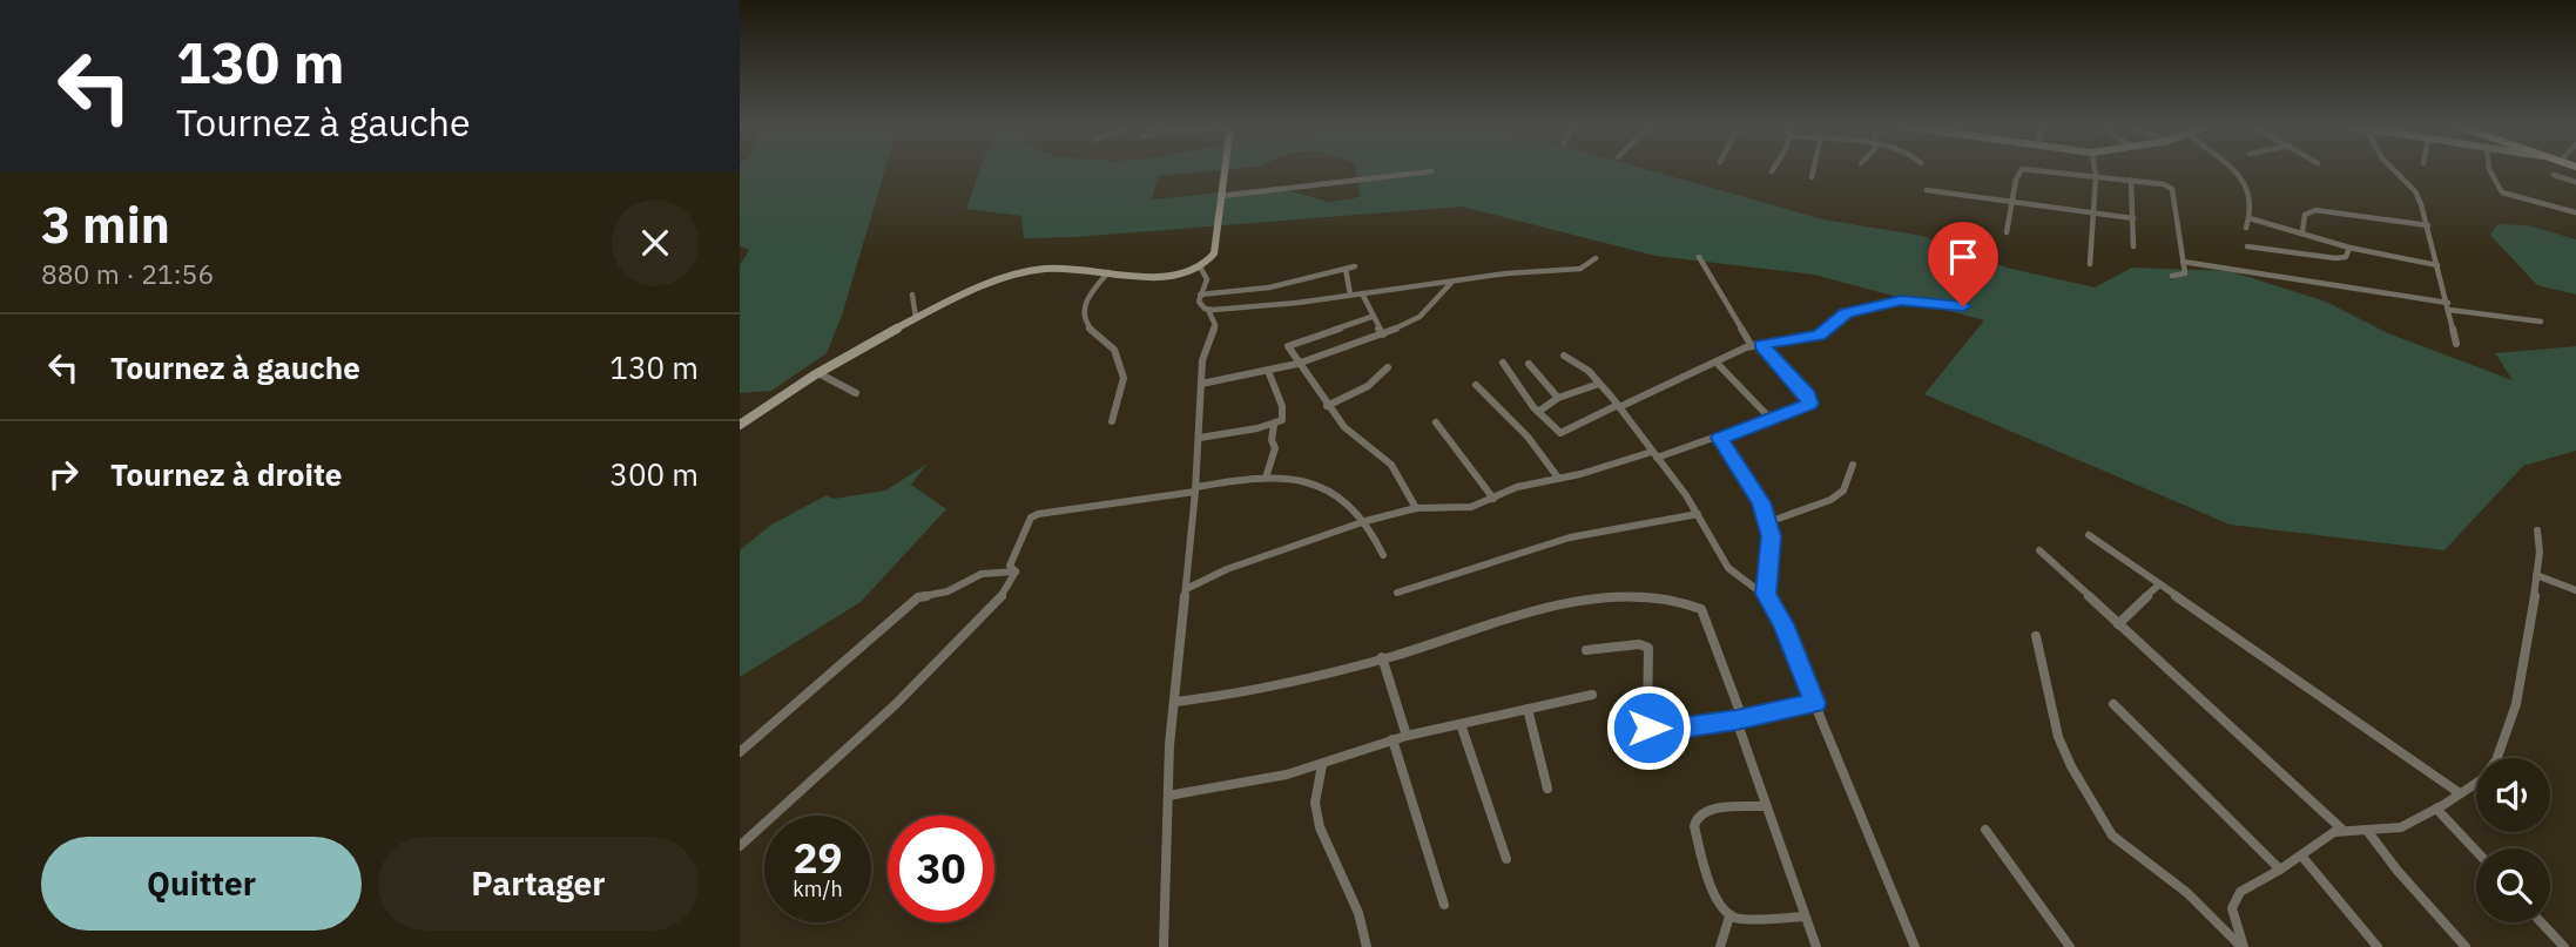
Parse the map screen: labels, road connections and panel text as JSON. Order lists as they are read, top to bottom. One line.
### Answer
{"page":{"turn":["130 m","Tournez à gauche"],"heading":["3 min","880 m · 21:56"],"list":[{"name":"Tournez à gauche","value":"130 m"},{"name":"Tournez à droite","value":"300 m"}],"speed":"29 km/h","limit":"30","buttons":["Quitter","Partager"]}}
